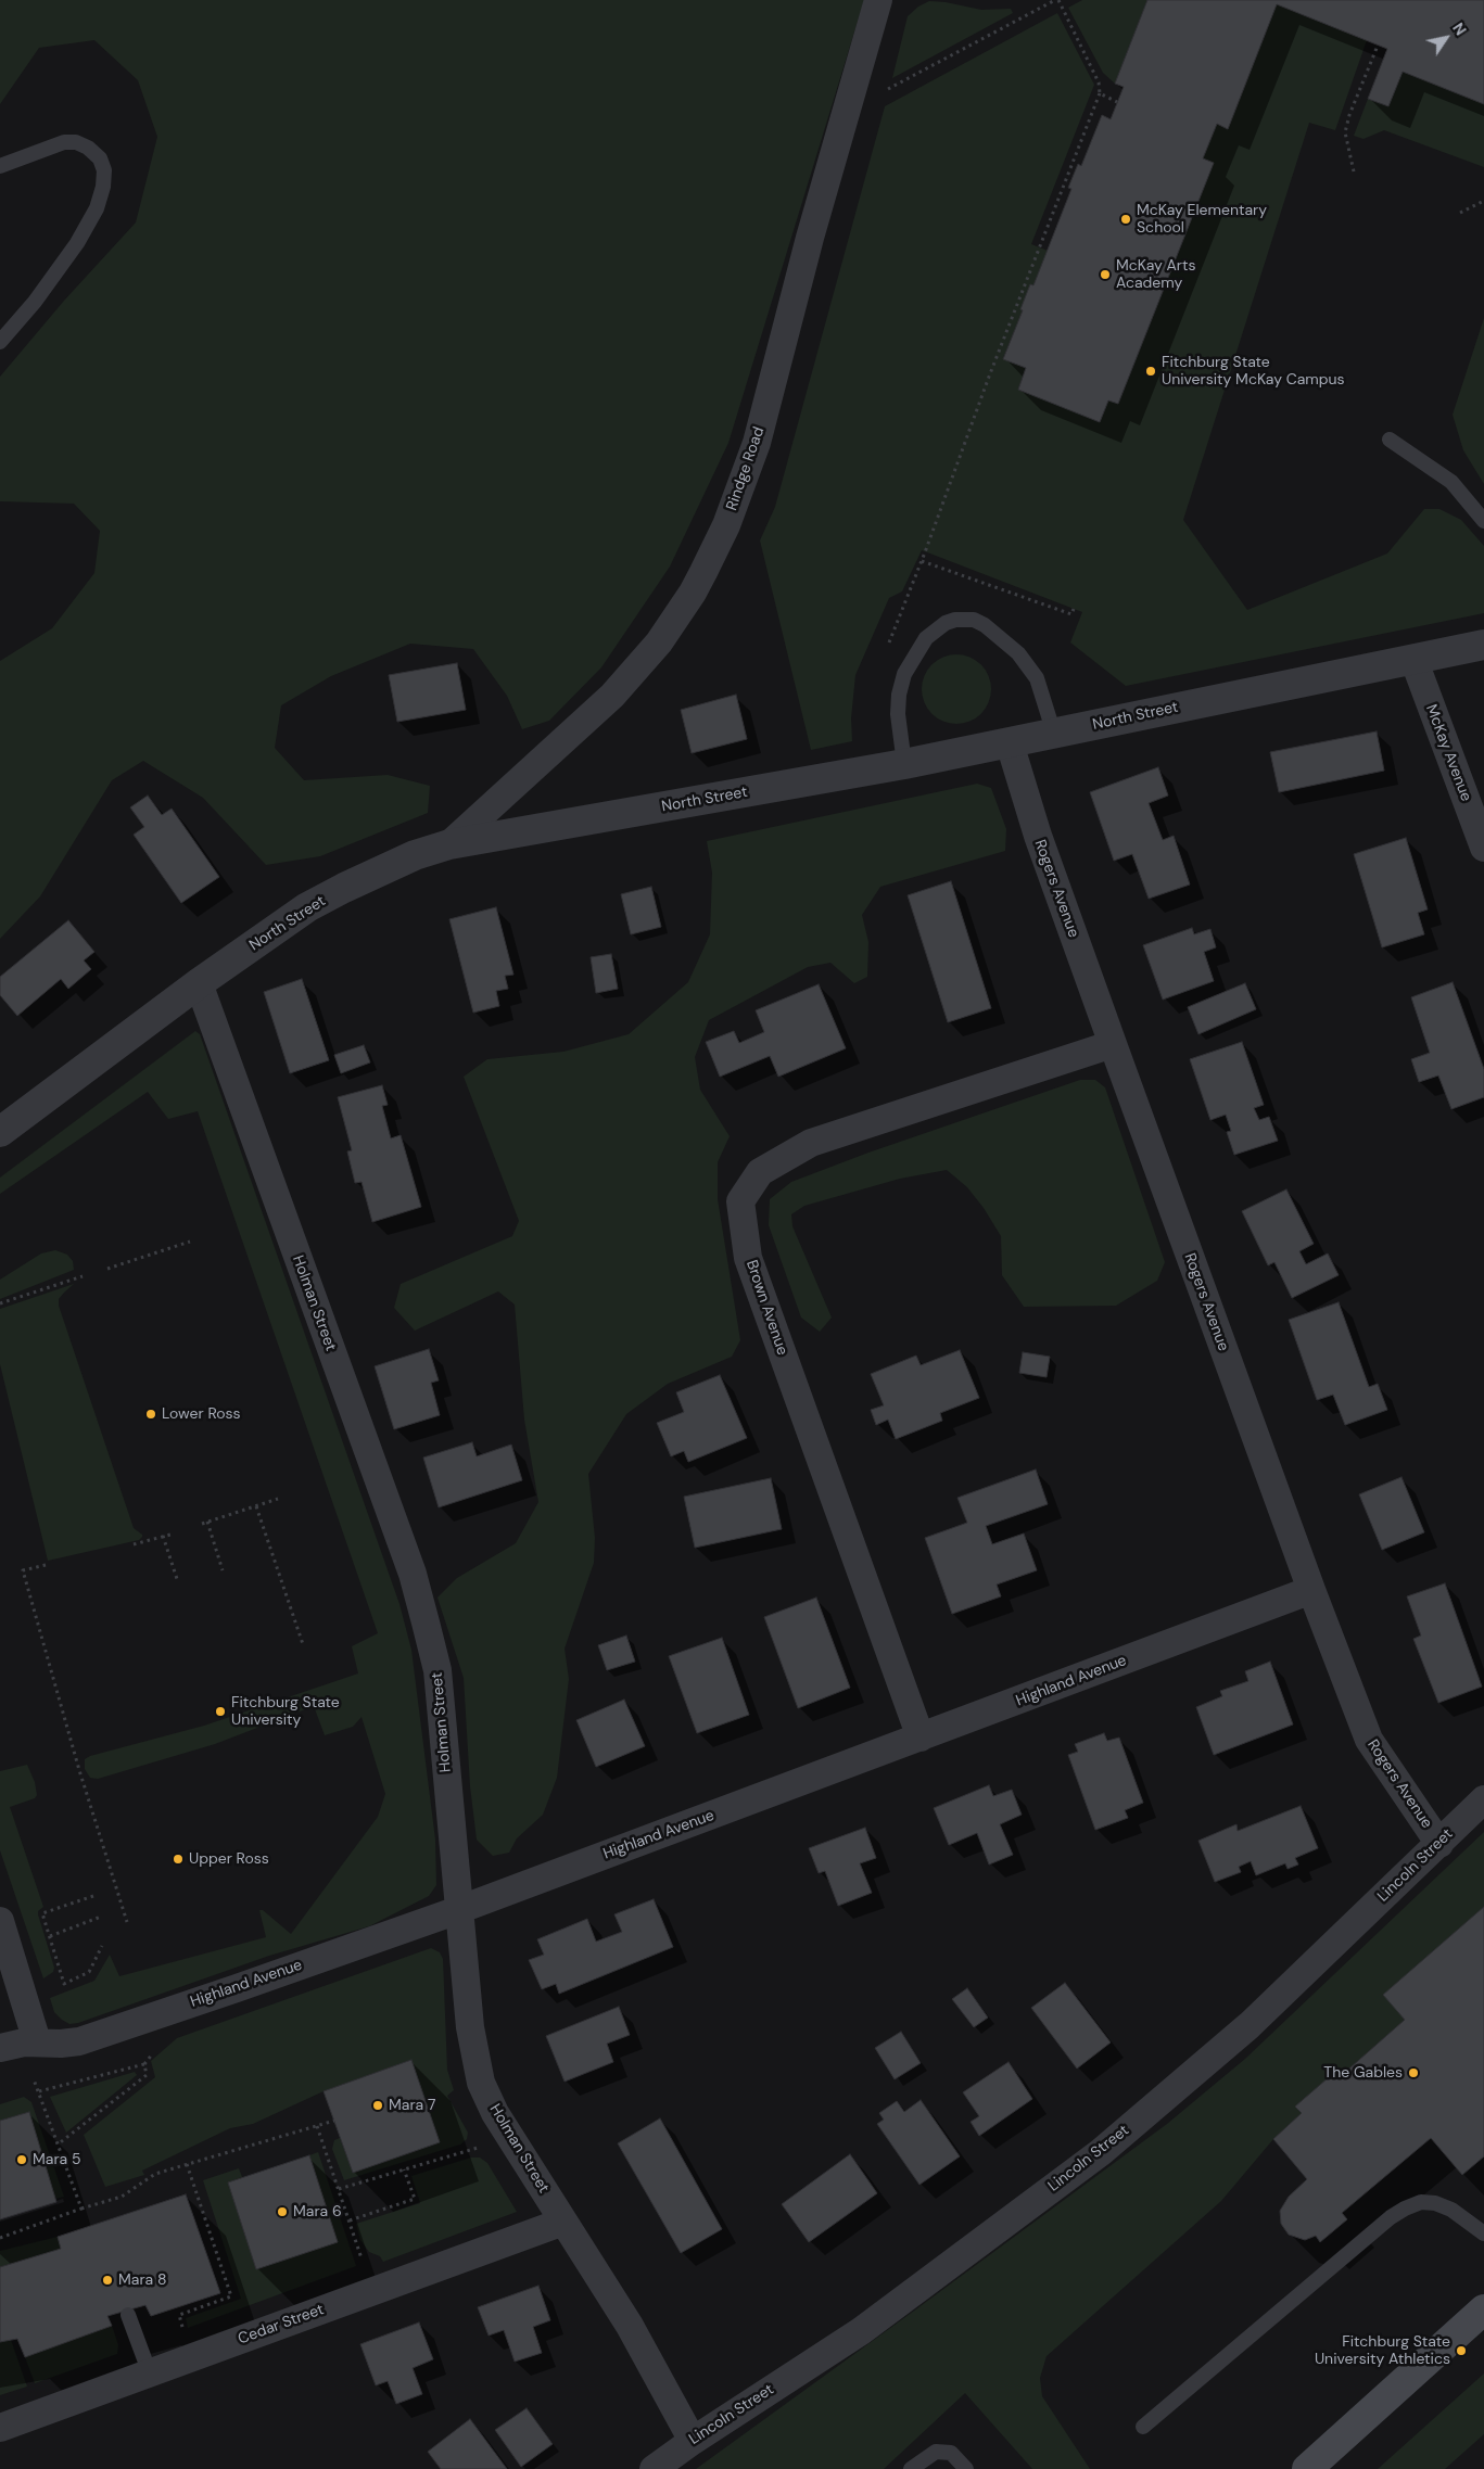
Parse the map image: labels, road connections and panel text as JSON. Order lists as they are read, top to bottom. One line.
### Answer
{"streets":{"street":["Rindge Road","North Street","McKay Avenue","Rogers Avenue","Holman Street","Brown Avenue","Highland Avenue","Lincoln Street","Cedar Street"]},"crossings":[["Rindge Road","North Street"],["North Street","McKay Avenue"],["North Street","Rogers Avenue"],["North Street","Holman Street"],["Rogers Avenue","Brown Avenue"],["Rogers Avenue","Highland Avenue"],["Rogers Avenue","Lincoln Street"],["Holman Street","Highland Avenue"],["Holman Street","Lincoln Street"],["Holman Street","Cedar Street"],["Brown Avenue","Highland Avenue"]],"places":["McKay Elementary School","McKay Arts Academy","Fitchburg State University McKay Campus","Lower Ross","Fitchburg State University","Upper Ross","The Gables","Mara 7","Mara 5","Mara 6","Mara 8","Fitchburg State University Athletics"],"north":"top right"}
